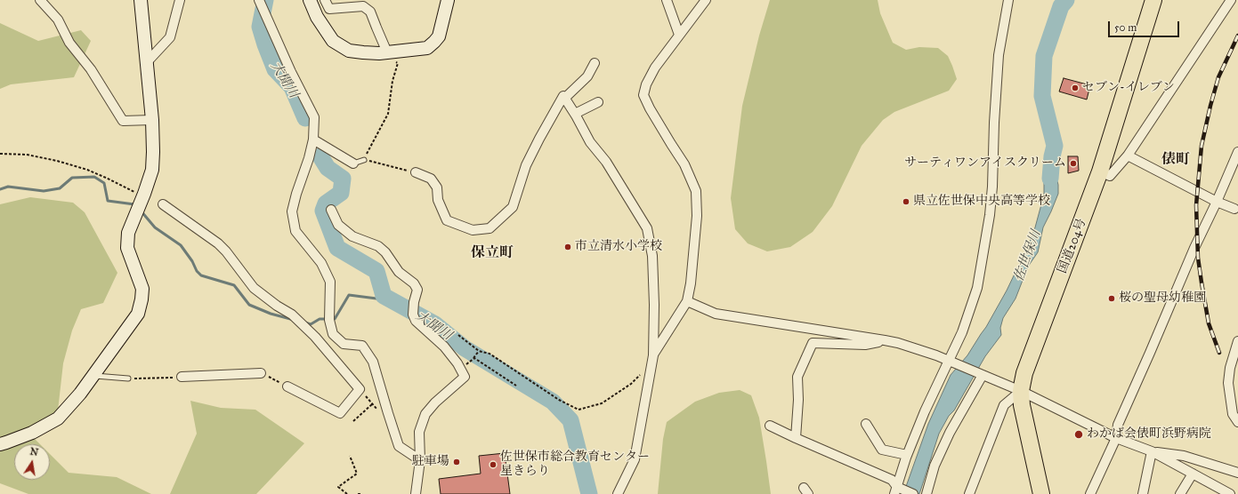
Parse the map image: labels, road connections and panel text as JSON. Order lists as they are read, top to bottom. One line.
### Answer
{"streets":{"highway":["国道204号"]},"districts":["俵町","保立町"],"water":["大聞川","佐世保川"],"places":["セブン-イレブン","サーティワンアイスクリーム","県立佐世保中央高等学校","市立清水小学校","桜の聖母幼稚園","わかば会俵町浜野病院","駐車場","佐世保市総合教育センター 星きらり"],"scale_bar":"50 m","north":"top"}
